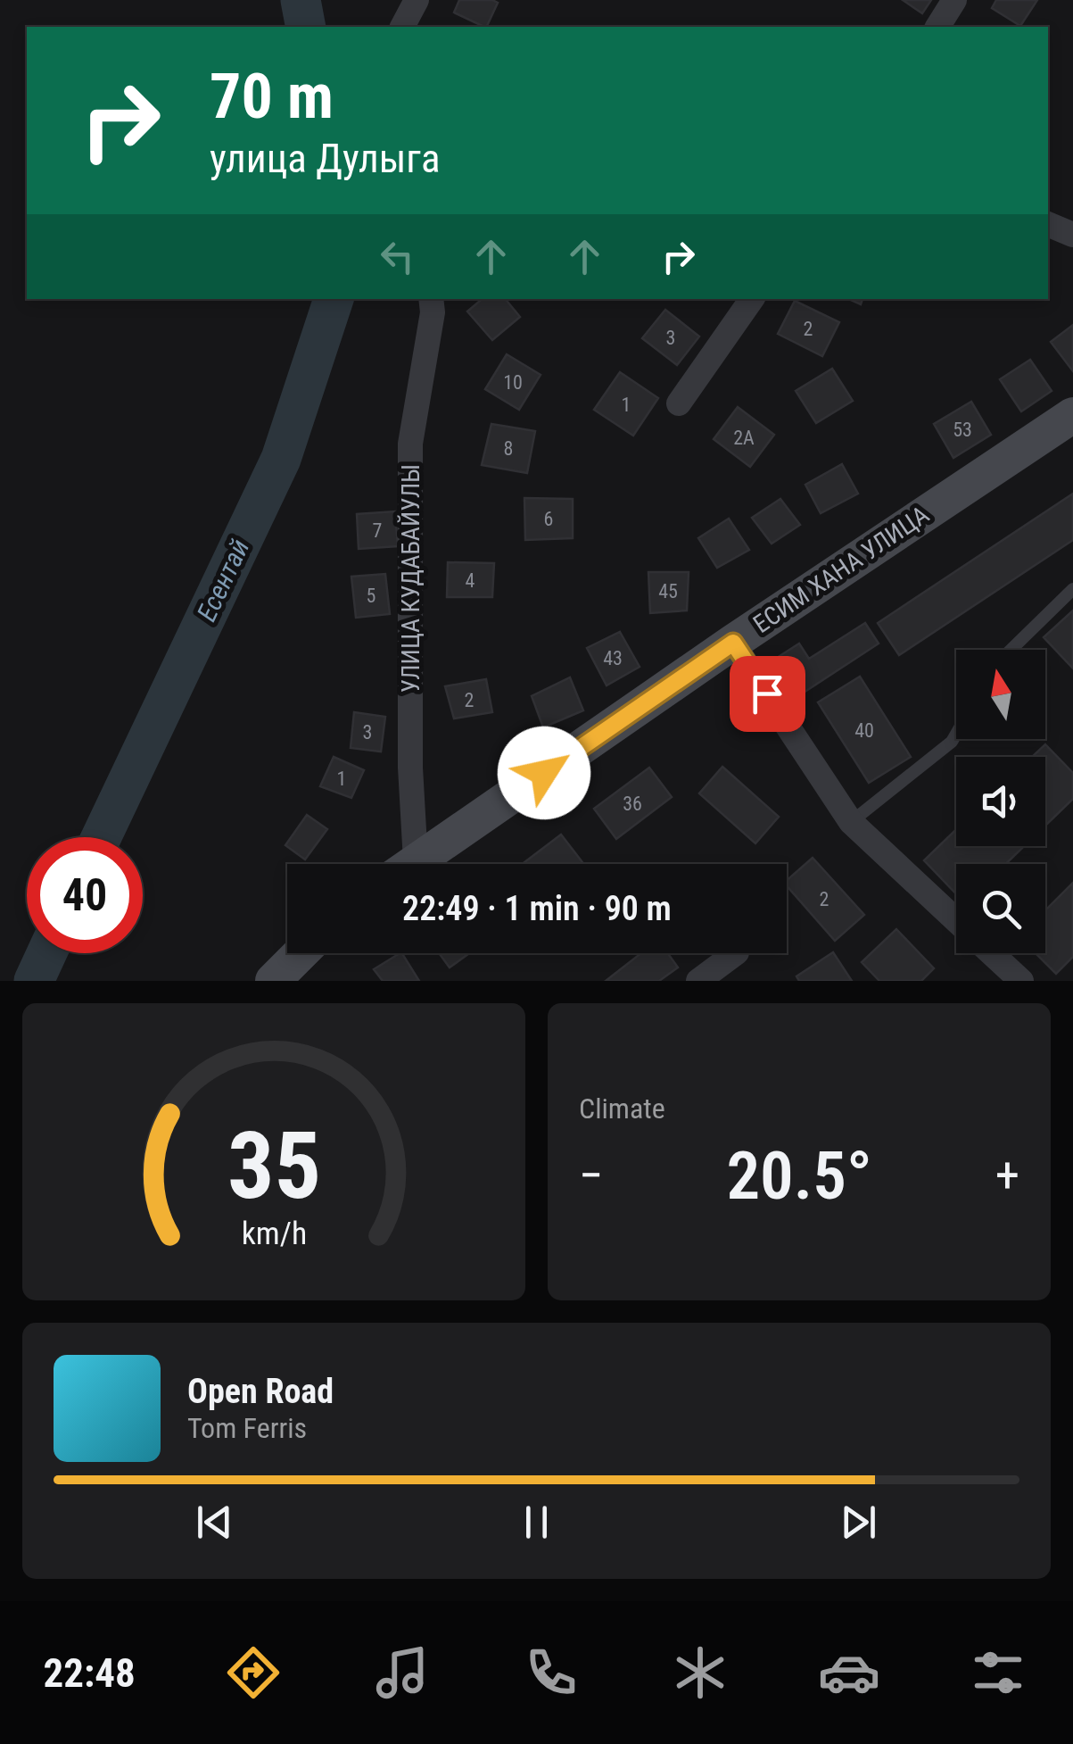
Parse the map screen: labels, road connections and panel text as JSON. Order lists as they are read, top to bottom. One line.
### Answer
{"streets":{"street":["ЕСИМ ХАНА УЛИЦА","УЛИЦА КУДАБАЙУЛЫ"]},"water":["Есентай"],"house_numbers":["2","3","10","1","53","2А","8","6","7","4","45","5","43","2","40","3","1","36","2"],"north":"top","page":{"turn":["70 m","улица Дулыга"],"limit":"40","trip":"22:49 · 1 min · 90 m","tile":"Climate","heat":["−","20.5°","+"],"song":["Open Road","Tom Ferris"],"tabs":"22:48","gauge":["35","km/h"]}}
